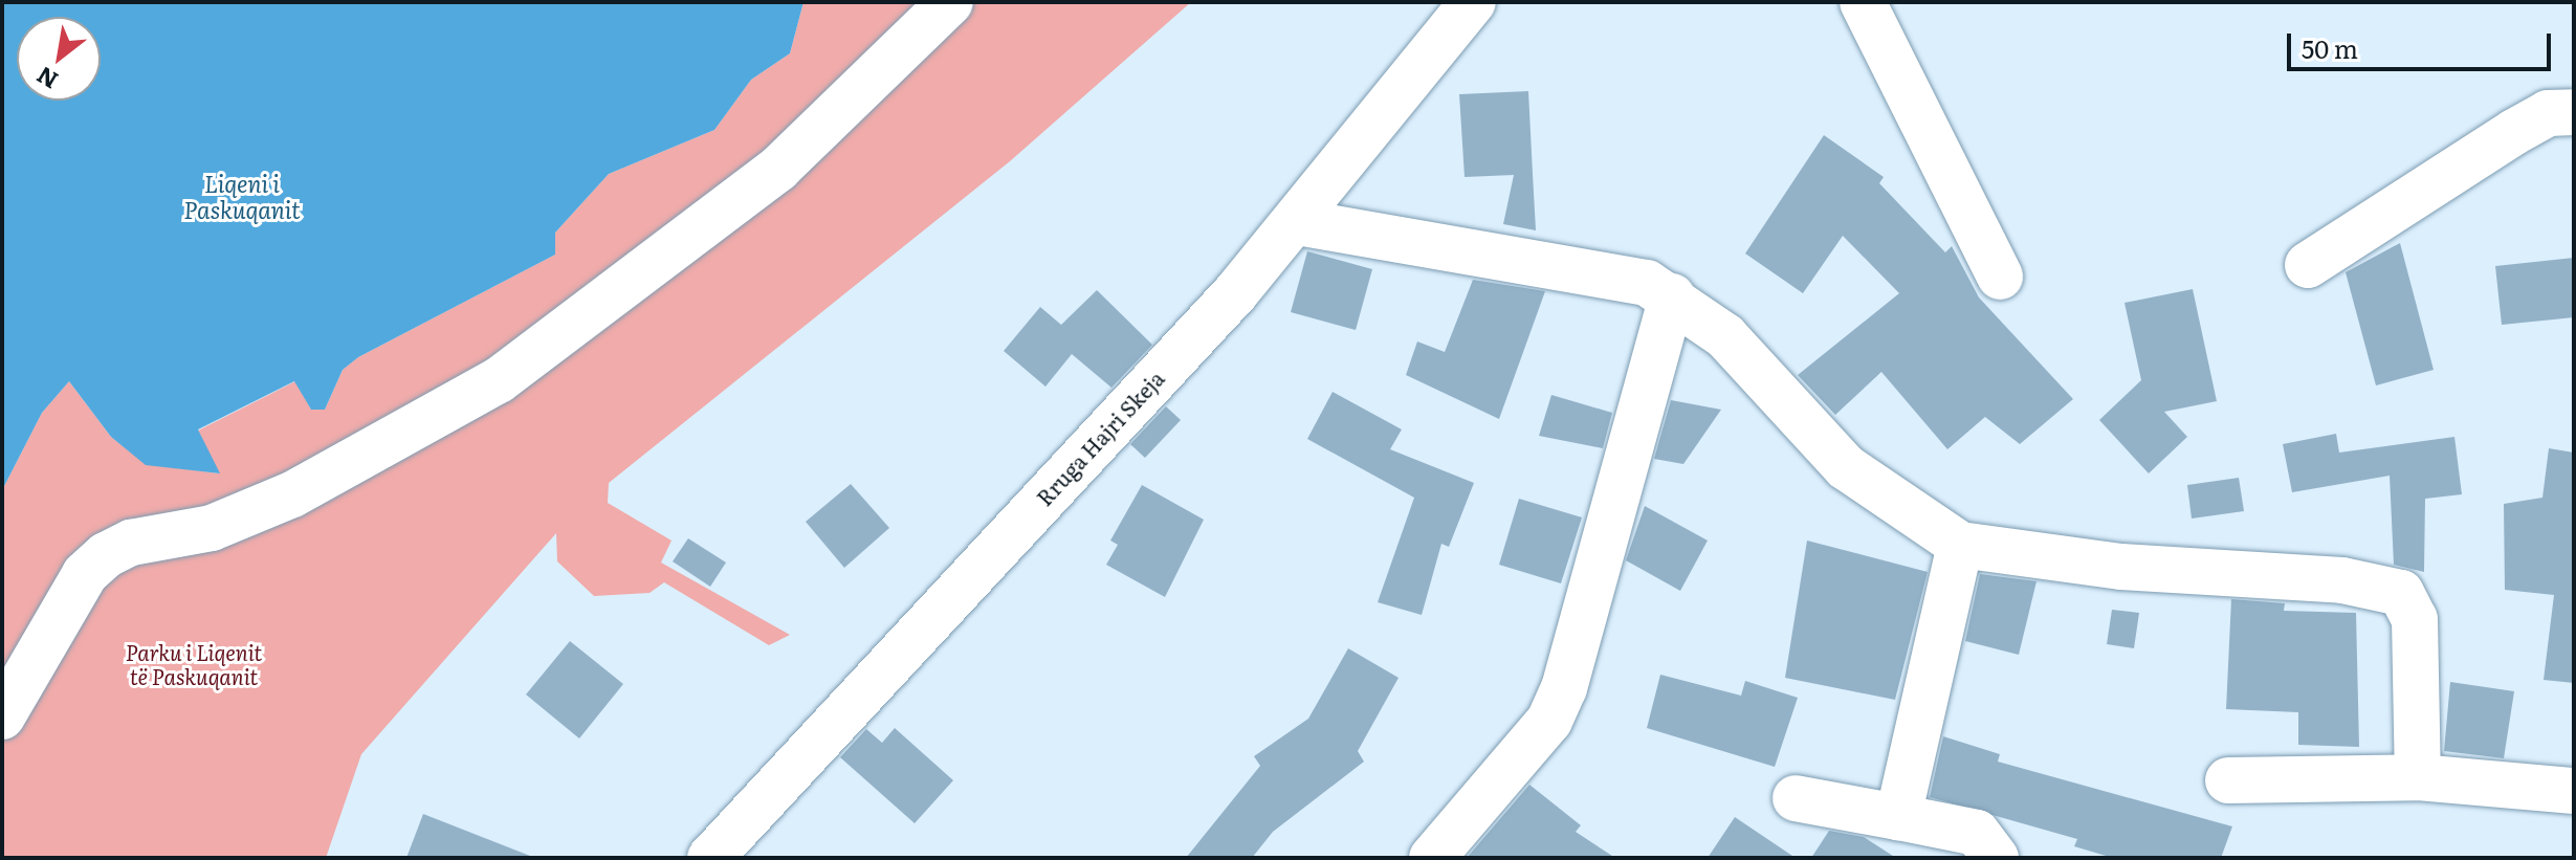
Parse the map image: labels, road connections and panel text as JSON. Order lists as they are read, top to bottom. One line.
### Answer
{"streets":{"street":["Rruga Hajri Skeja"]},"water":["Liqeni i Paskuqanit"],"parks":["Parku i Liqenit të Paskuqanit"],"scale_bar":"50 m","north":"bottom left"}
